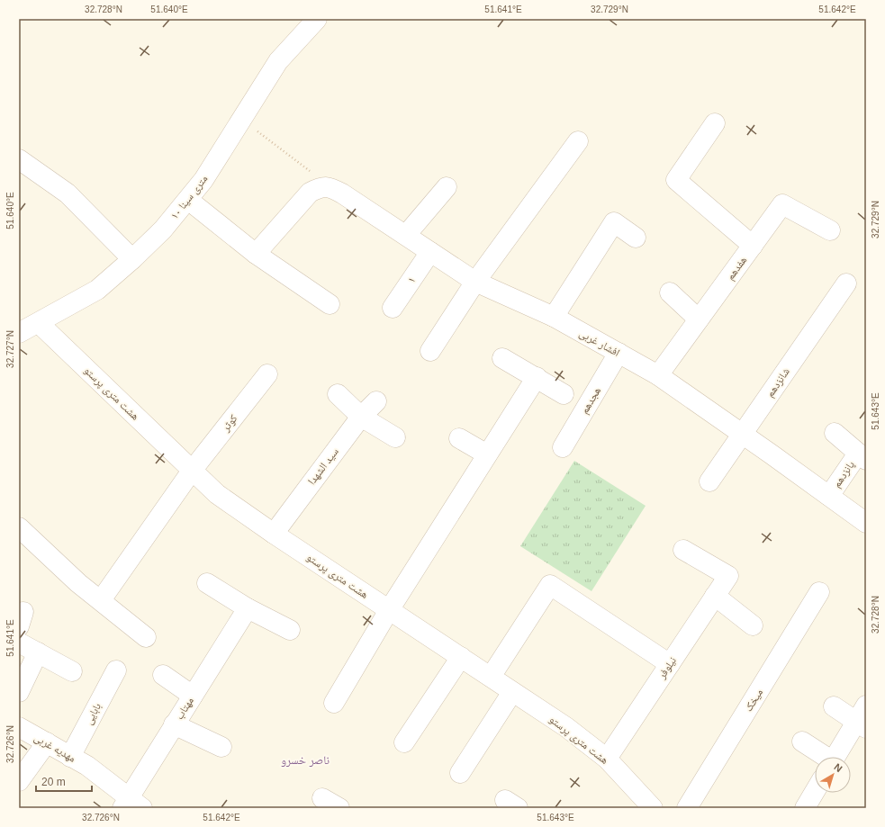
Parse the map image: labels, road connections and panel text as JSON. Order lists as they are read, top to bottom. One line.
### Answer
{"streets":{"street":["۱۰ متری سینا","هفدهم","۱","افشار غربی","شانزدهم","هشت متری پرستو","هجدهم","کوثر","سید الشهدا","پانزدهم","نیلوفر","میخک","مهتاب","بابایی","مهدیه غربی"]},"crossings":[["۱۰ متری سینا","هشت متری پرستو"],["هفدهم","افشار غربی"],["۱","افشار غربی"],["افشار غربی","شانزدهم"],["افشار غربی","هجدهم"],["افشار غربی","پانزدهم"],["هشت متری پرستو","کوثر"],["هشت متری پرستو","سید الشهدا"],["هشت متری پرستو","نیلوفر"],["مهتاب","مهدیه غربی"],["بابایی","مهدیه غربی"]],"districts":["ناصر خسرو"],"scale_bar":"20 m","north":"top right","coordinates":["32.728°N","51.640°E","51.641°E","32.729°N","51.642°E","32.727°N","51.643°E","32.726°N"]}
